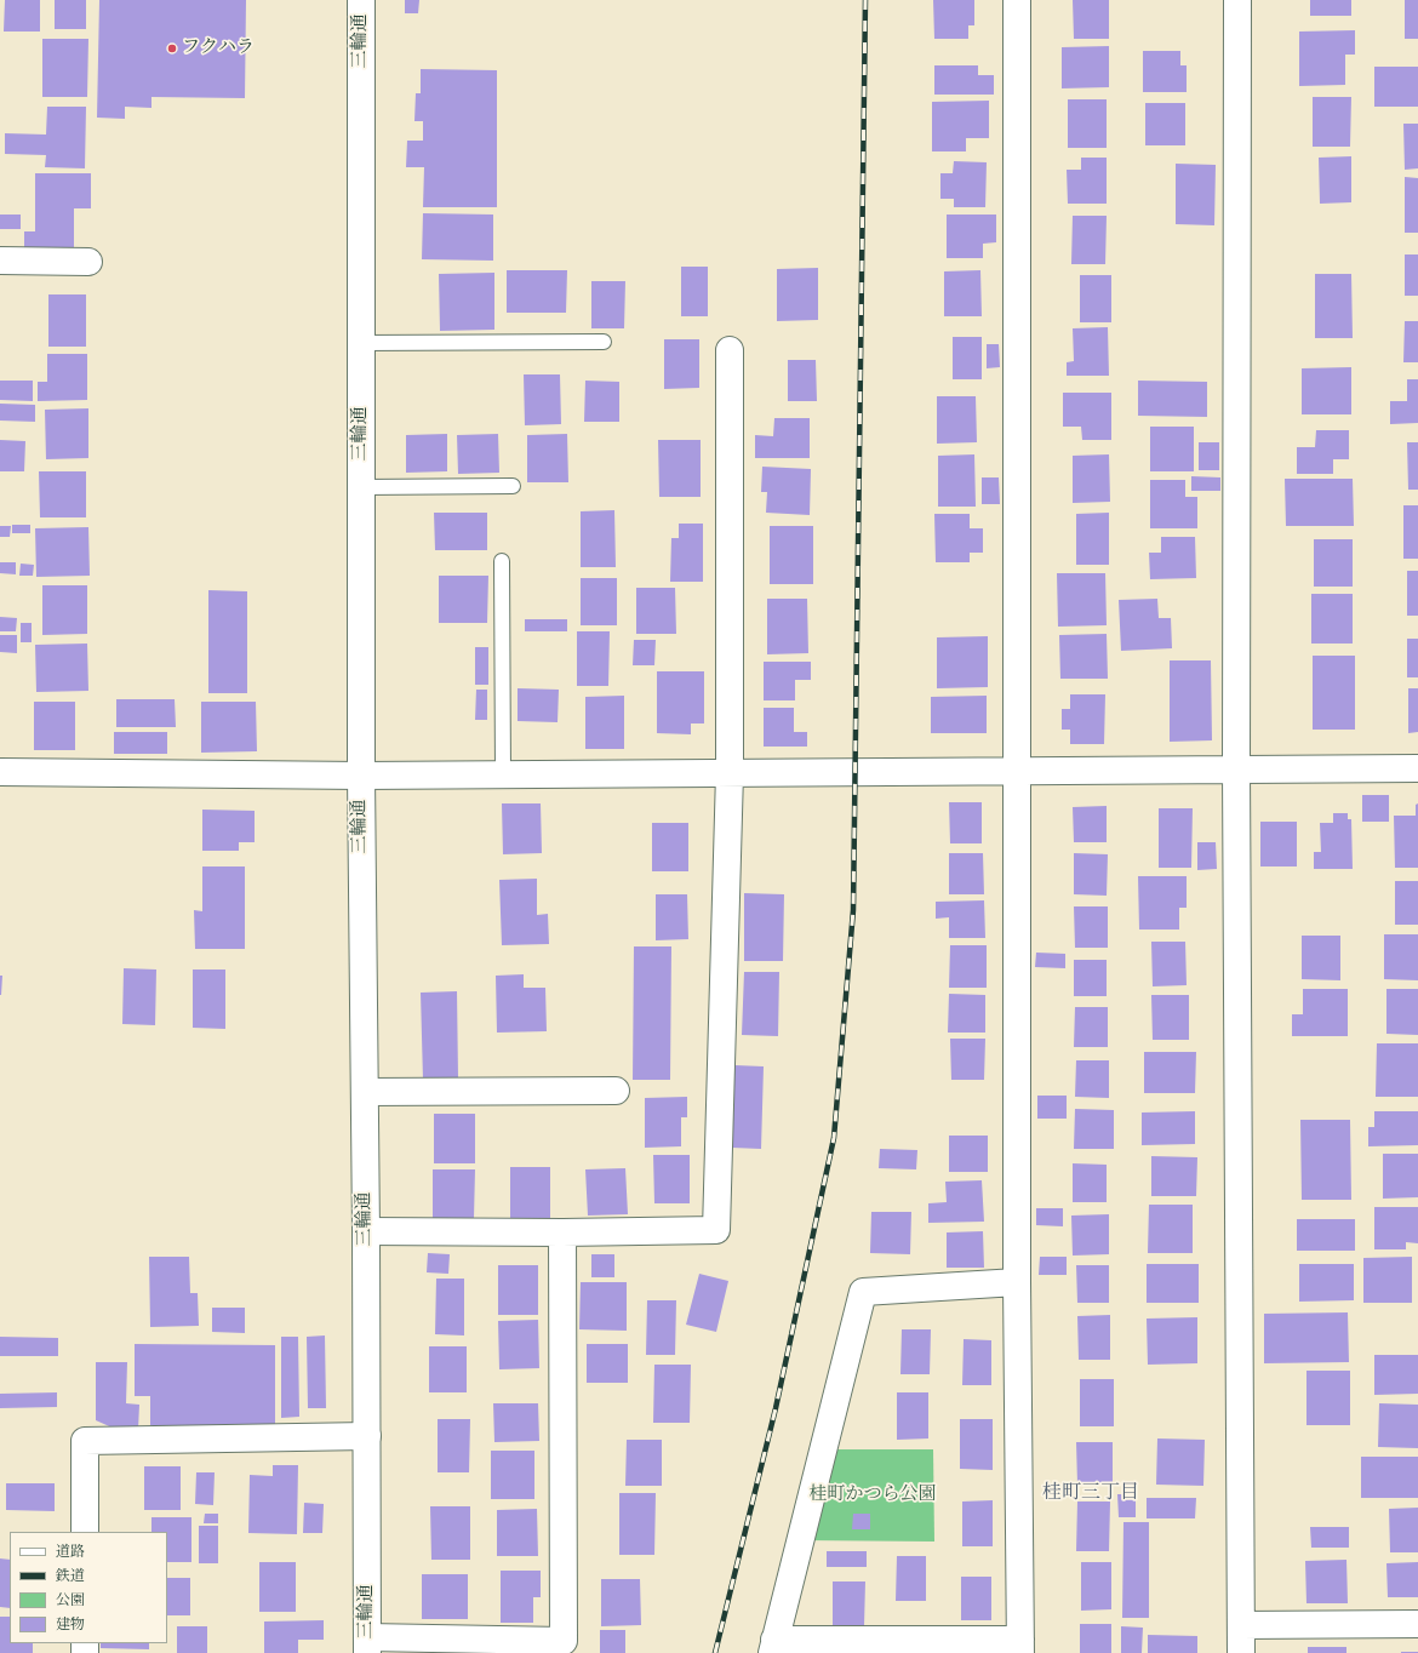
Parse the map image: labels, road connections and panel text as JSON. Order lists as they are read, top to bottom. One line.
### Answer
{"streets":{"street":["三輪通"]},"districts":["桂町三丁目"],"parks":["桂町かつら公園"],"places":["フクハラ"],"legend":["道路","鉄道","公園","建物"]}
